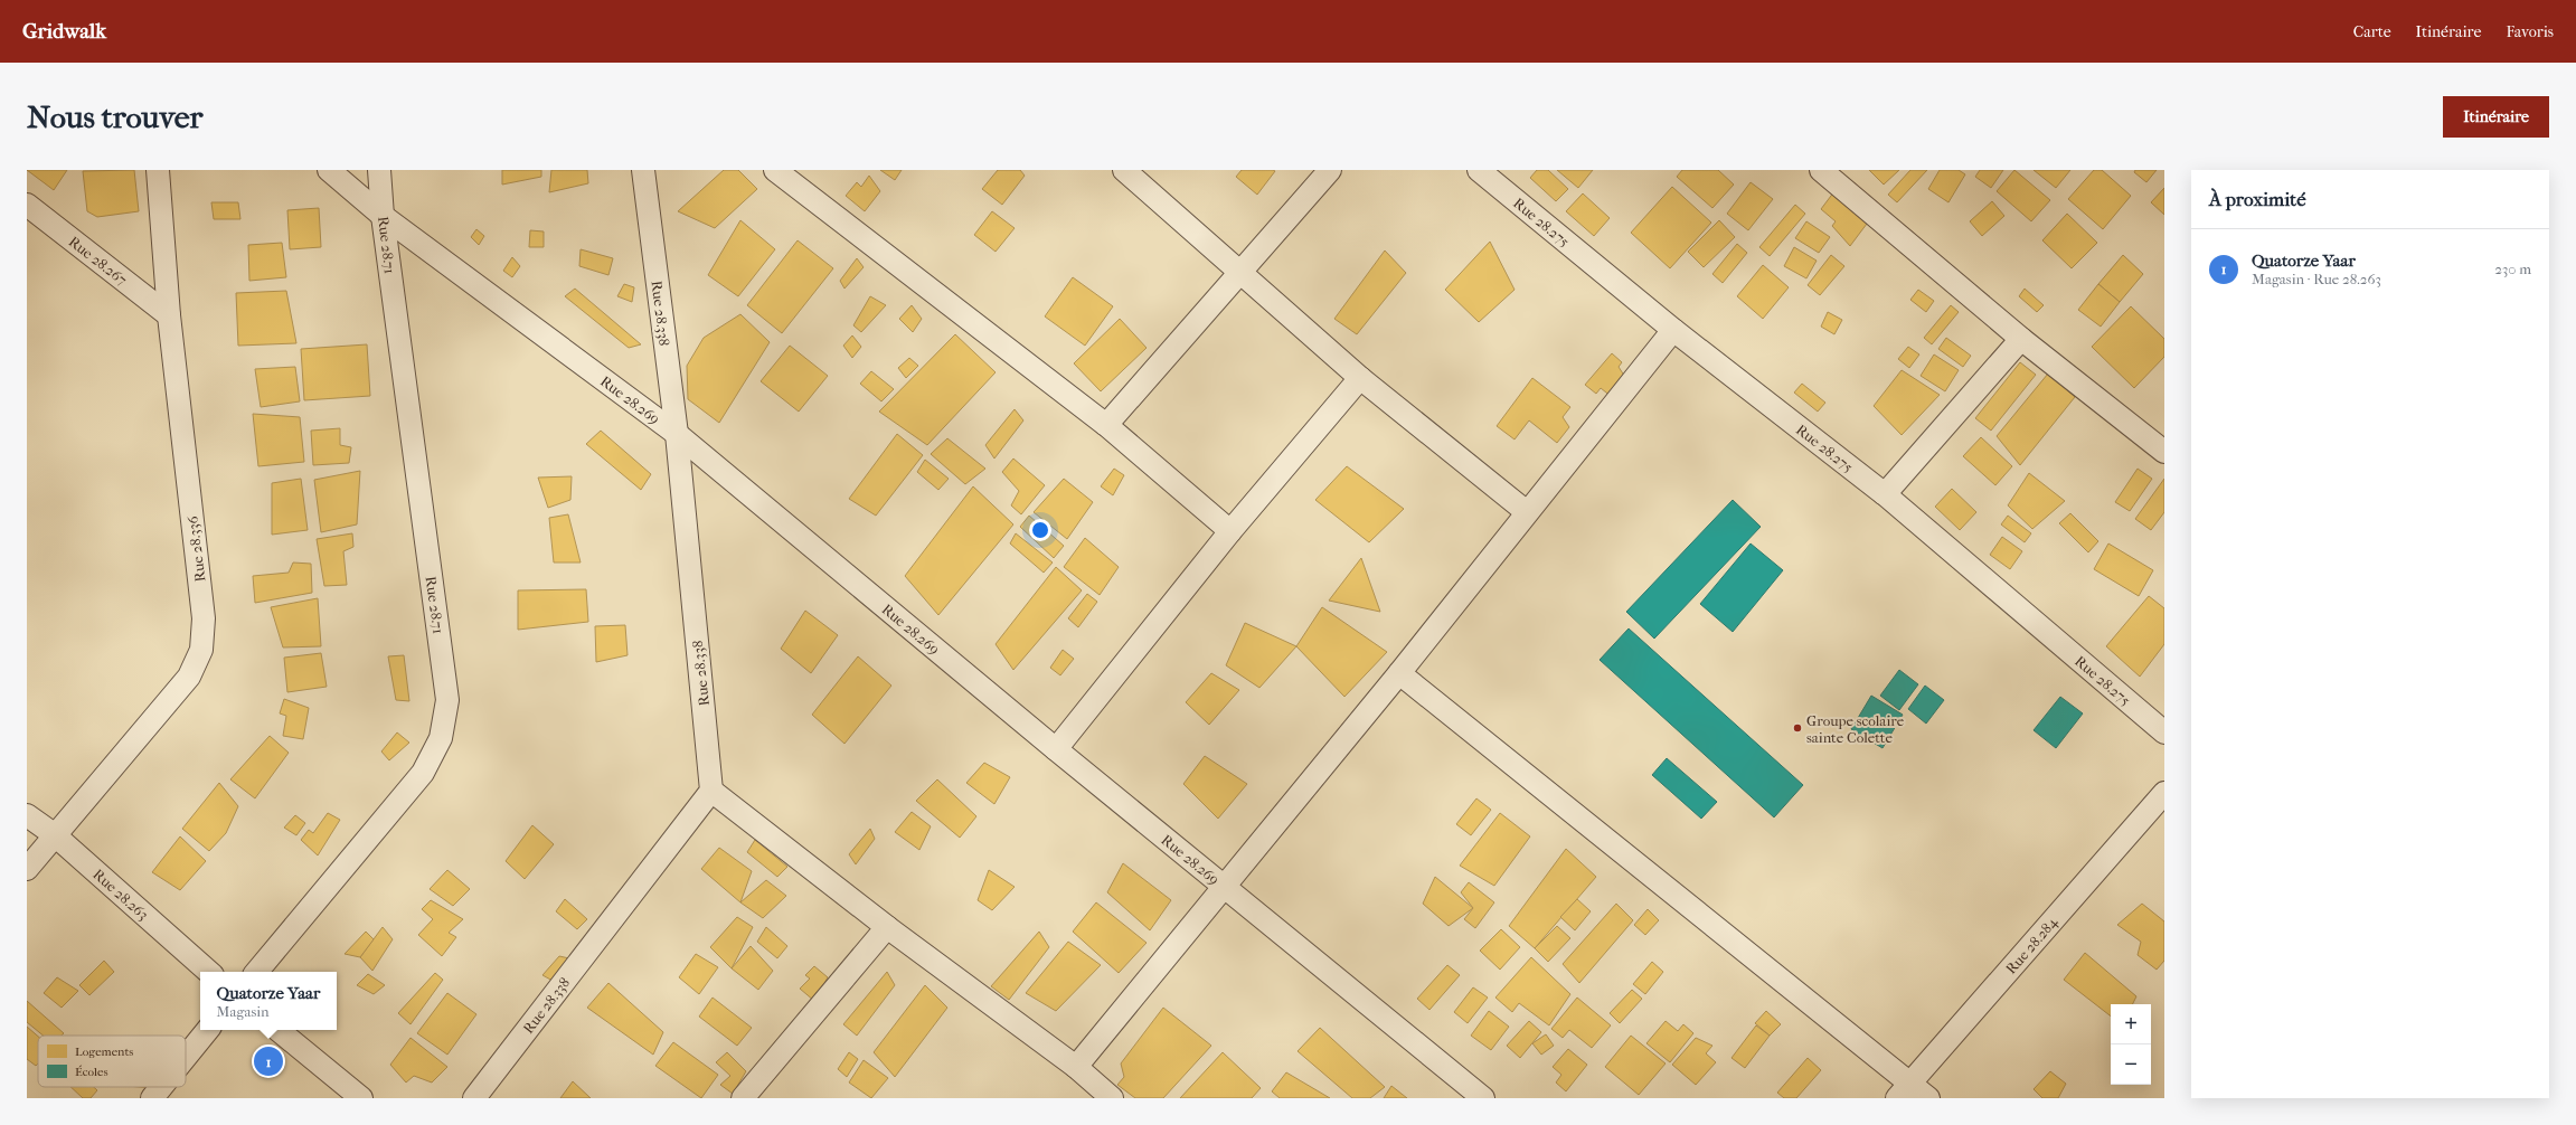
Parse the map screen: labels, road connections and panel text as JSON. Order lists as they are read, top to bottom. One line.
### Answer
{"streets":{"street":["Rue 28.275","Rue 28.71","Rue 28.267","Rue 28.338","Rue 28.269","Rue 28.336","Rue 28.263","Rue 28.284"]},"crossings":[["Rue 28.71","Rue 28.269"],["Rue 28.267","Rue 28.336"],["Rue 28.338","Rue 28.269"],["Rue 28.336","Rue 28.263"]],"places":["Groupe scolaire sainte Colette"],"legend":["Logements","Écoles"],"page":{"header":"Gridwalk","nav":["Carte","Itinéraire","Favoris"],"buttons":"Itinéraire","title":"Nous trouver","heading":"À proximité","list":[{"mark":"1","name":"Quatorze Yaar","note":"Magasin · Rue 28.263","value":"230 m"}],"popup":["Quatorze Yaar","Magasin"],"map_buttons":["+","−"],"pins":"1"}}
